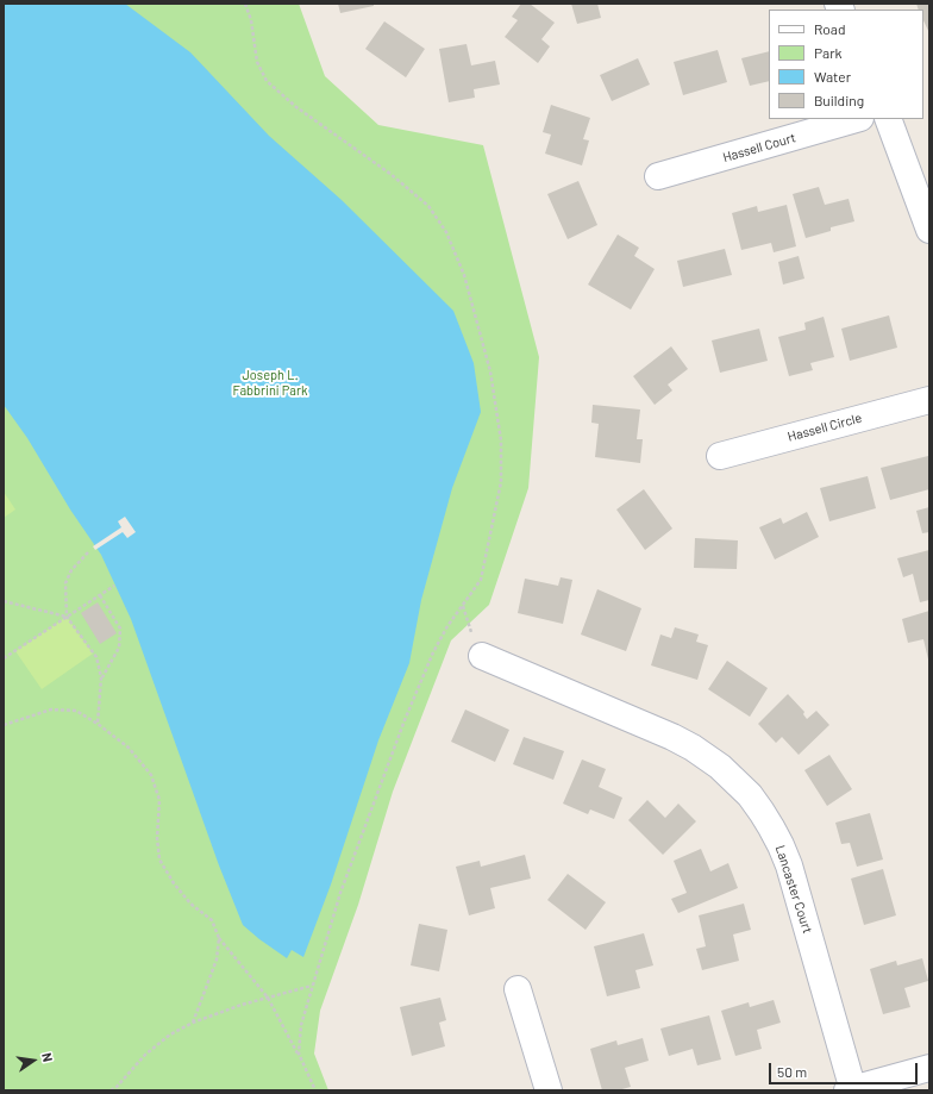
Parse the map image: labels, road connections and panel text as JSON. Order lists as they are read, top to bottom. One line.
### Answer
{"streets":{"street":["Hassell Court","Hassell Circle","Lancaster Court"]},"parks":["Joseph L. Fabbrini Park"],"legend":["Road","Park","Water","Building"],"scale_bar":"50 m","north":"right"}
